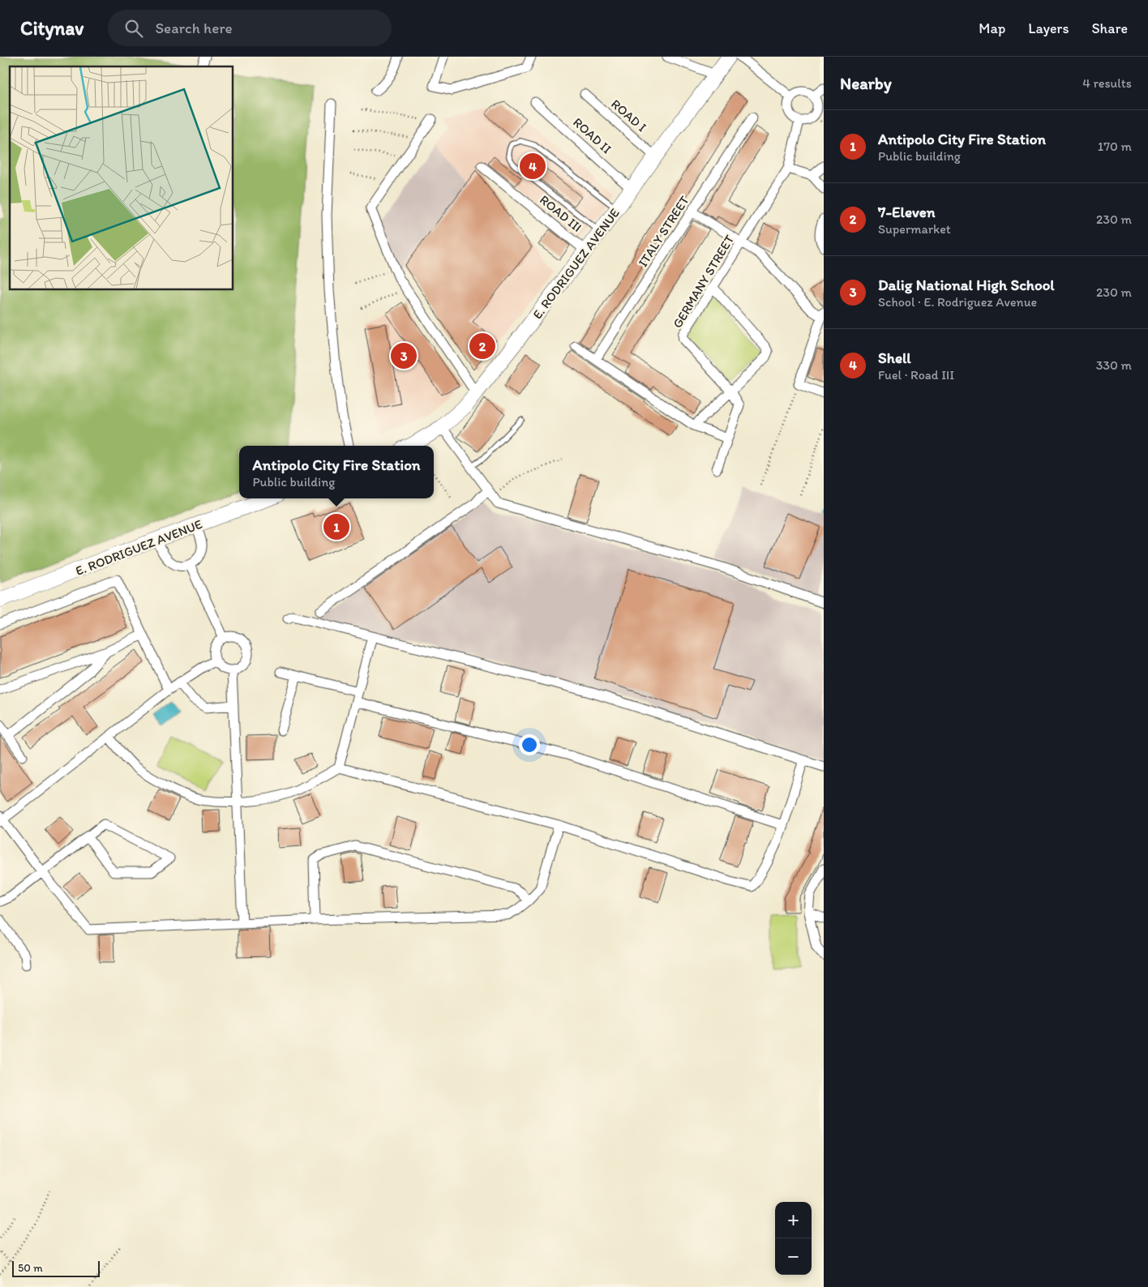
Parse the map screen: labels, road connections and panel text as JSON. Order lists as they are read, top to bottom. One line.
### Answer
{"streets":{"main road":["E. RODRIGUEZ AVENUE"],"street":["ROAD I","ROAD II","ROAD III","ITALY STREET","GERMANY STREET"]},"crossings":[["ROAD I","E. RODRIGUEZ AVENUE"],["ROAD II","E. RODRIGUEZ AVENUE"],["ROAD III","E. RODRIGUEZ AVENUE"]],"scale_bar":"50 m","page":{"header":"Citynav","search":"Search here","nav":["Map","Layers","Share"],"heading":["Nearby","4 results"],"list":[{"mark":"1","name":"Antipolo City Fire Station","note":"Public building","value":"170 m"},{"mark":"2","name":"7-Eleven","note":"Supermarket","value":"230 m"},{"mark":"3","name":"Dalig National High School","note":"School · E. Rodriguez Avenue","value":"230 m"},{"mark":"4","name":"Shell","note":"Fuel · Road III","value":"330 m"}],"pins":["4","2","3","1"],"popup":["Antipolo City Fire Station","Public building"],"map_buttons":["+","−"],"scale":"50 m"}}
